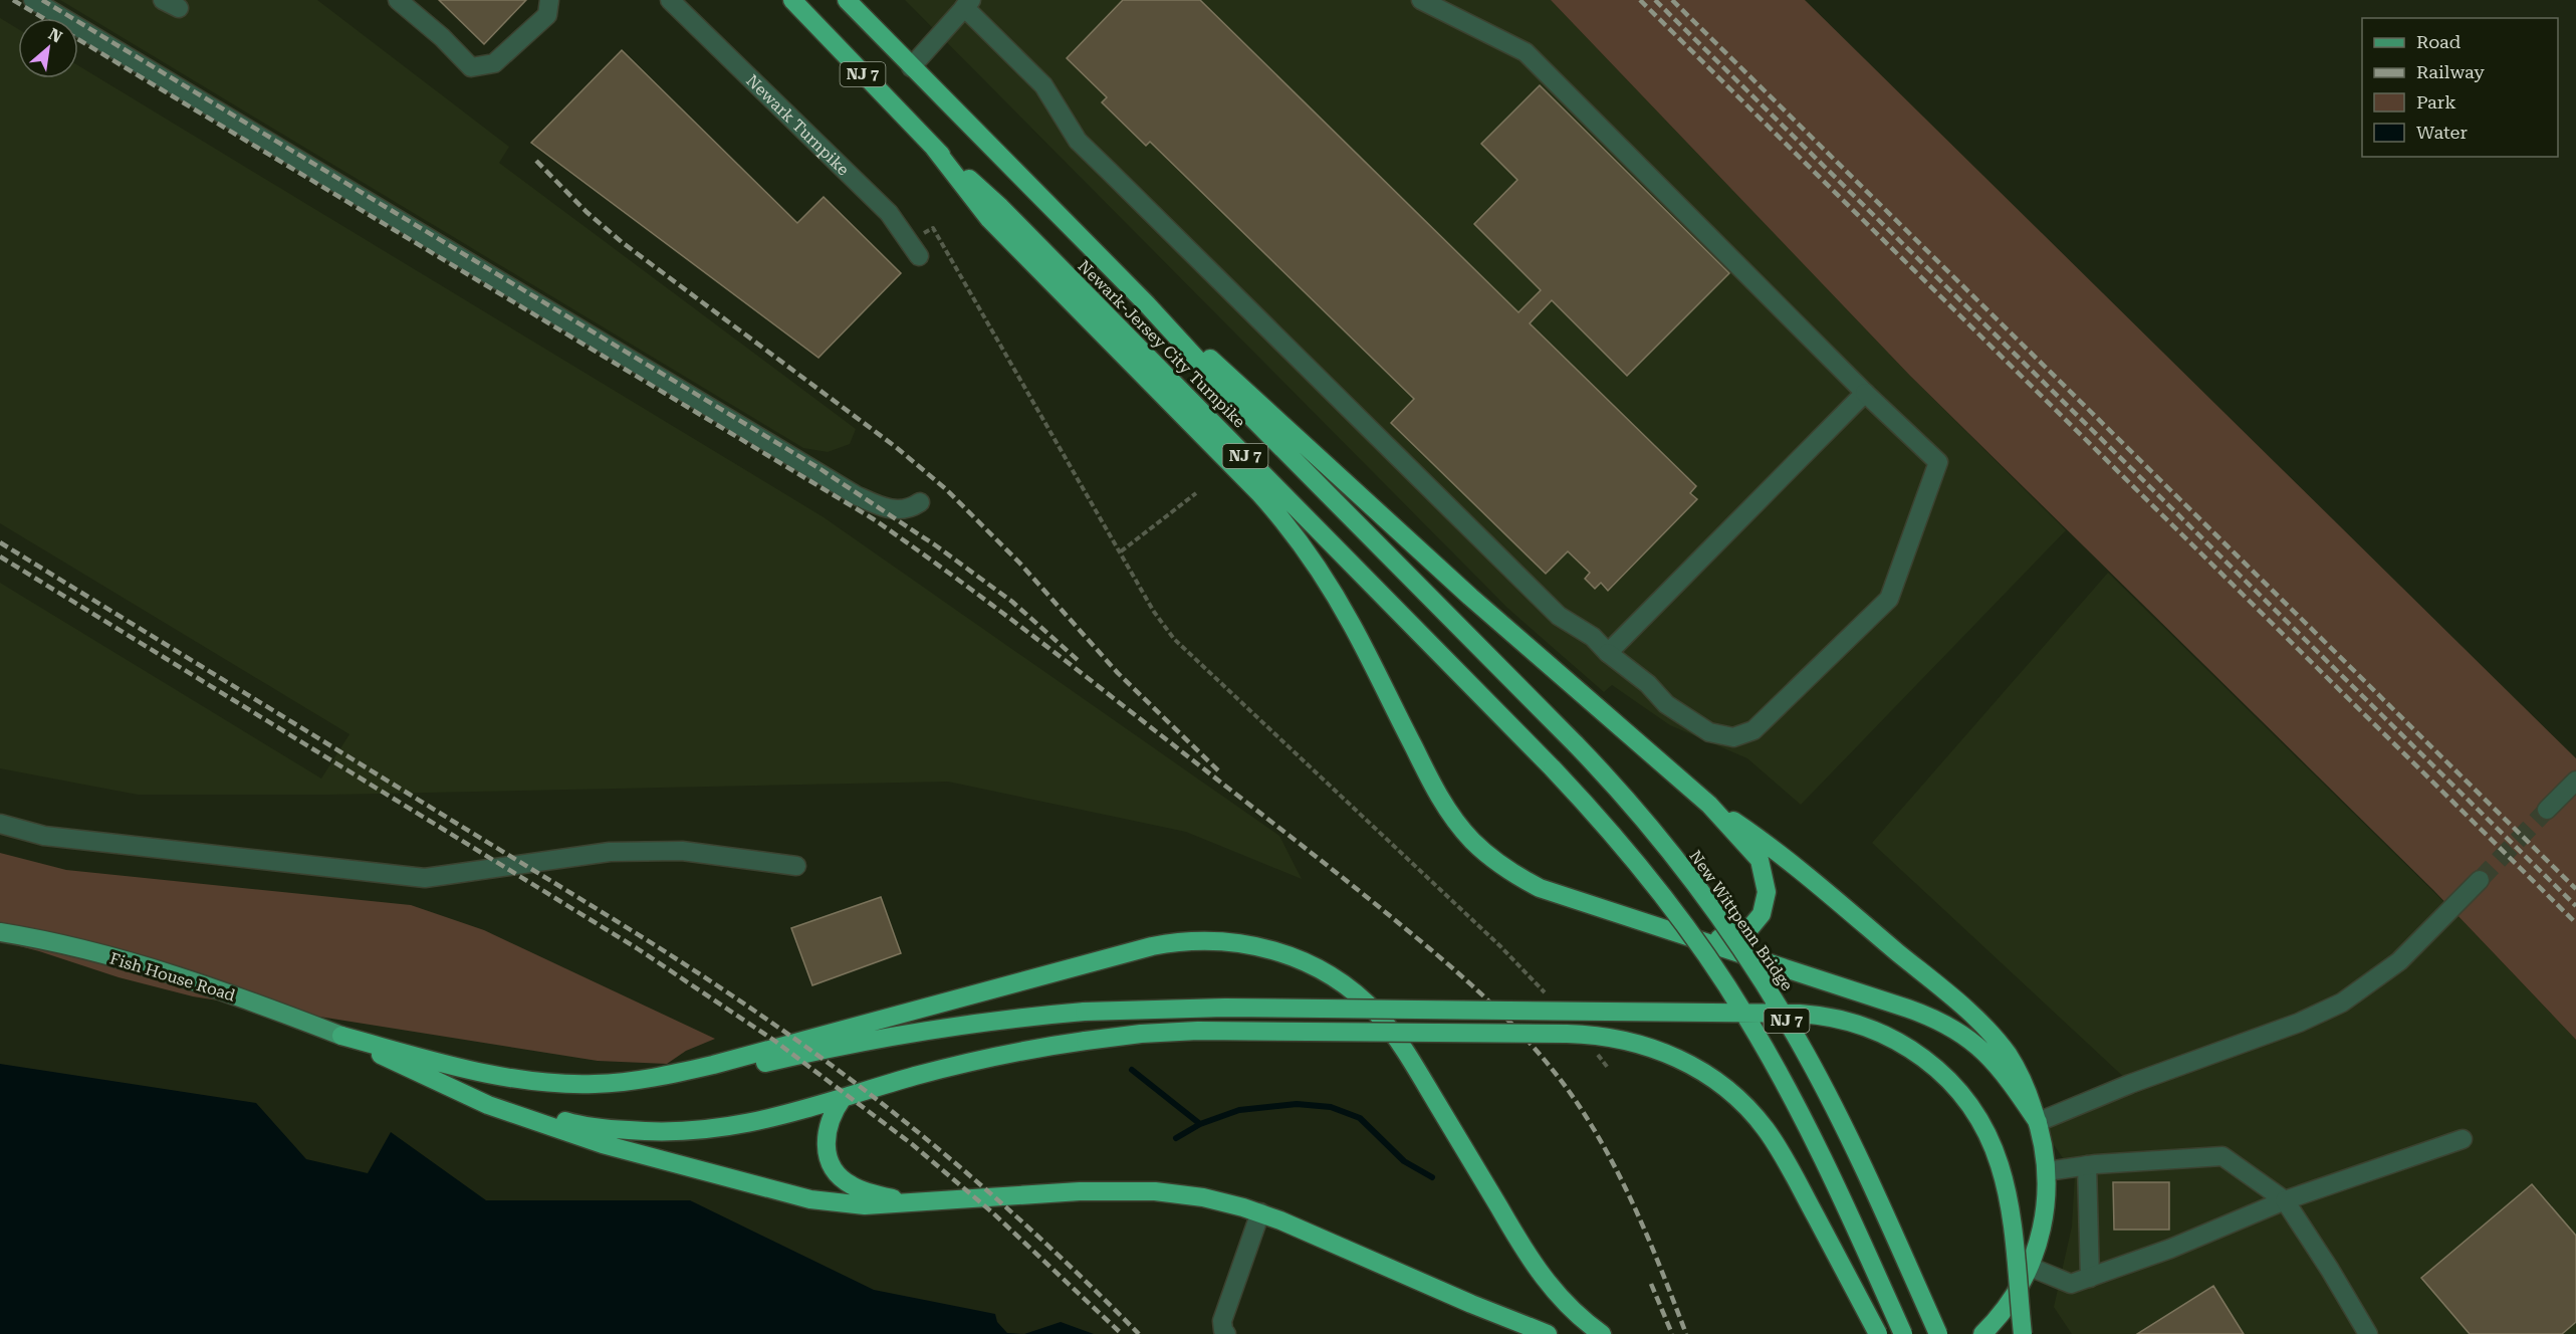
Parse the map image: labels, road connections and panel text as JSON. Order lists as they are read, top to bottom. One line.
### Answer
{"streets":{"highway":["NJ 7","Newark-Jersey City Turnpike","New Wittpenn Bridge"],"main road":["Fish House Road"],"street":["Newark Turnpike"]},"crossings":[["Newark-Jersey City Turnpike","New Wittpenn Bridge"]],"legend":["Road","Railway","Park","Water"],"north":"top right"}
